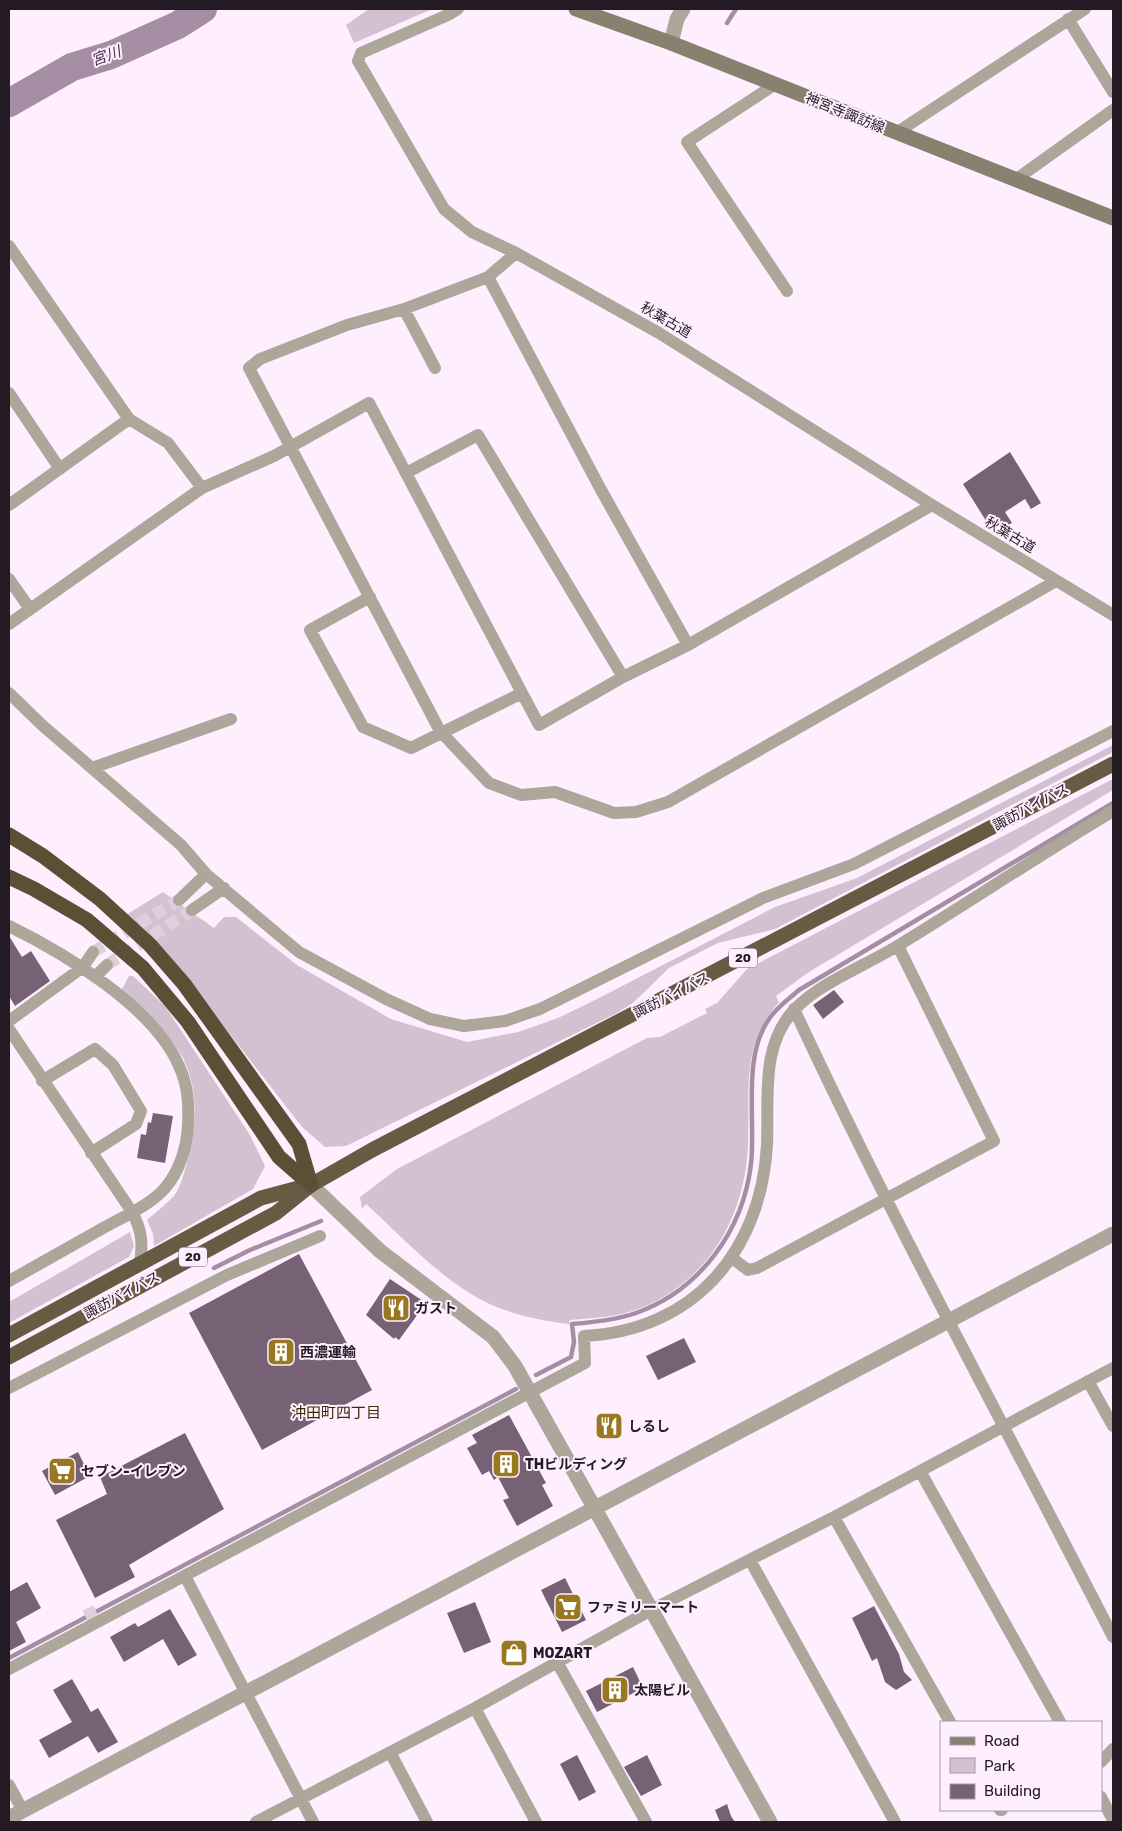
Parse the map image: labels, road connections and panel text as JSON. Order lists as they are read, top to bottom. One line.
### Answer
{"streets":{"highway":["諏訪バイパス","20"],"main road":["神宮寺諏訪線"],"street":["秋葉古道"]},"districts":["沖田町四丁目"],"water":["宮川"],"places":{"restaurant":["ガスト","しるし"],"building":["西濃運輸","THビルディング","太陽ビル"],"supermarket":["セブン-イレブン","ファミリーマート"],"shop":["MOZART"]},"legend":["Road","Park","Building"]}
